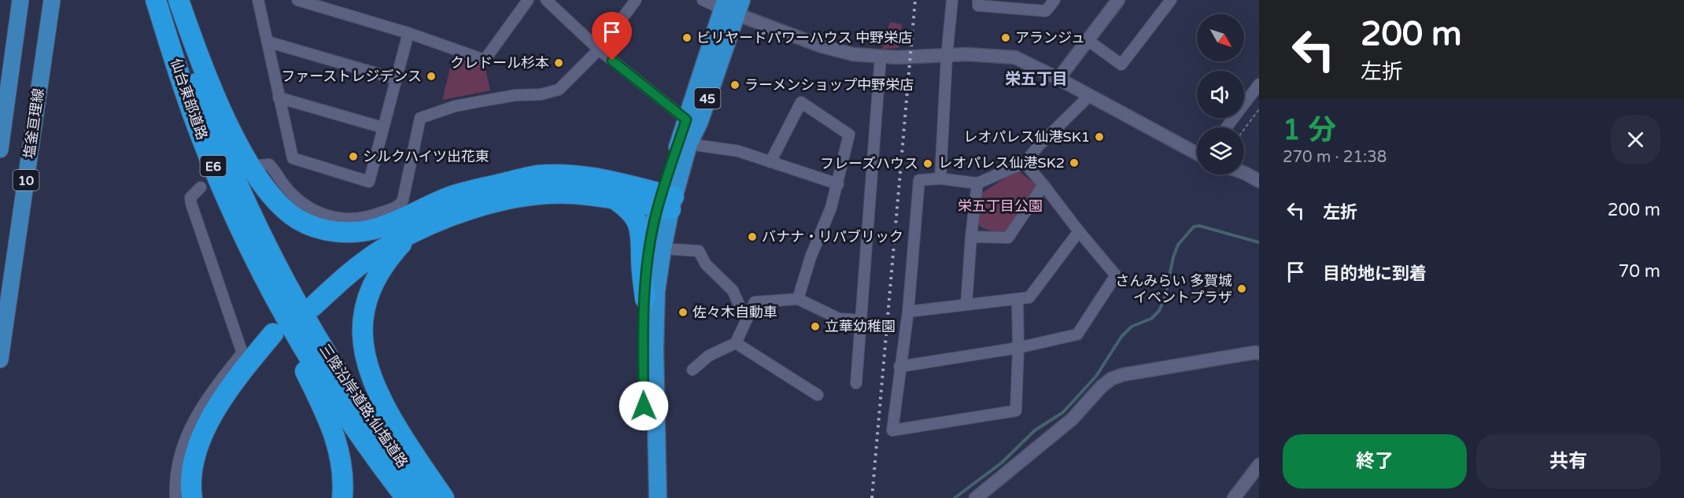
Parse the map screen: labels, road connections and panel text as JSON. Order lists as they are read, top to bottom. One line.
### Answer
{"streets":{"highway":["45","仙台東部道路","E6","三陸沿岸道路;仙塩道路"],"main road":["塩釜亘理線","10"]},"crossings":[["仙台東部道路","三陸沿岸道路;仙塩道路"]],"districts":["栄五丁目"],"parks":["栄五丁目公園"],"places":["ビリヤードパワーハウス 中野栄店","アランジュ","クレドール杉本","ファーストレジデンス","ラーメンショップ中野栄店","レオパレス仙港SK1","シルクハイツ出花東","レオパレス仙港SK2","フレーズハウス","バナナ・リパブリック","さんみらい 多賀城 イベントプラザ","佐々木自動車","立華幼稚園"],"north":"bottom right","page":{"turn":["200 m","左折"],"heading":["1 分","270 m · 21:38"],"list":[{"name":"左折","value":"200 m"},{"name":"目的地に到着","value":"70 m"}],"buttons":["終了","共有"]}}
